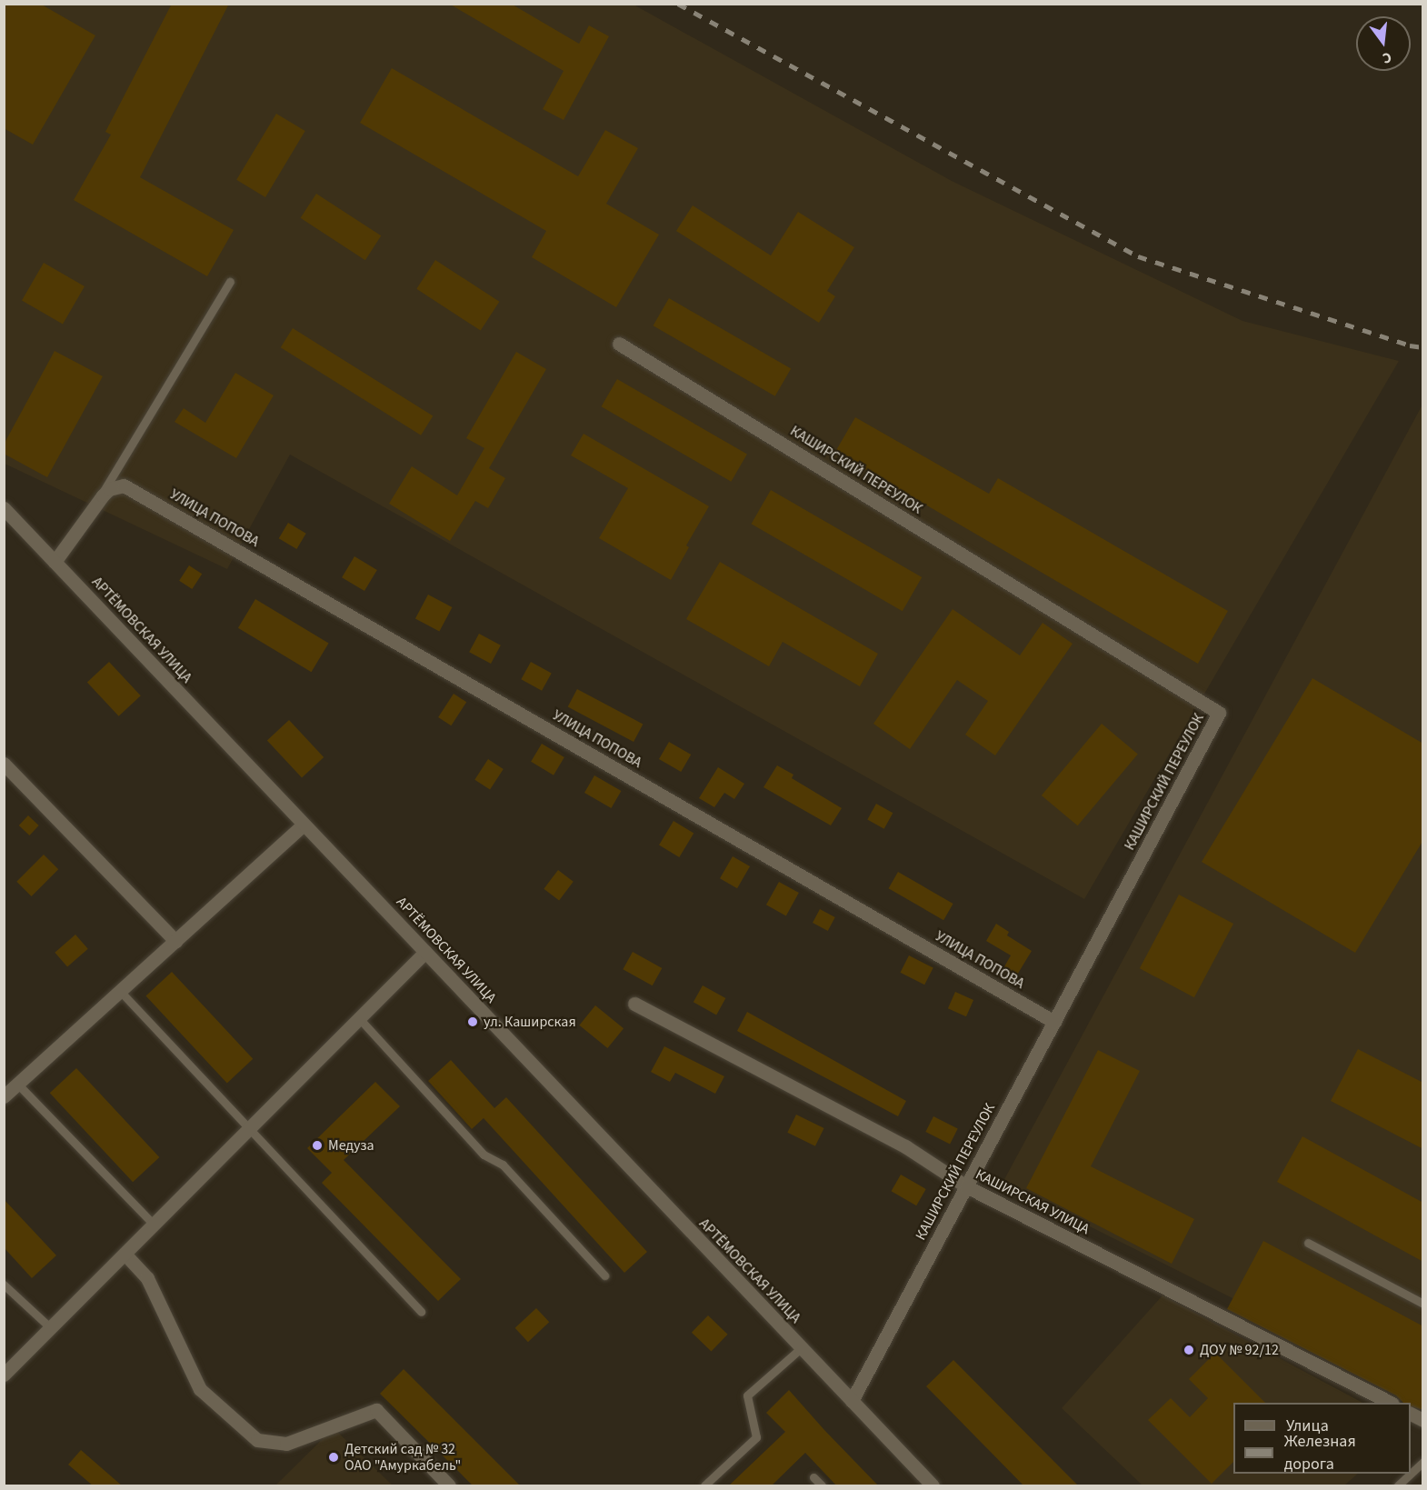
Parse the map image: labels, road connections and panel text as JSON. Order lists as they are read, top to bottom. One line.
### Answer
{"streets":{"street":["КАШИРСКИЙ ПЕРЕУЛОК","УЛИЦА ПОПОВА","АРТЁМОВСКАЯ УЛИЦА","КАШИРСКАЯ УЛИЦА"]},"crossings":[["КАШИРСКИЙ ПЕРЕУЛОК","УЛИЦА ПОПОВА"],["КАШИРСКИЙ ПЕРЕУЛОК","АРТЁМОВСКАЯ УЛИЦА"],["КАШИРСКИЙ ПЕРЕУЛОК","КАШИРСКАЯ УЛИЦА"]],"places":["ул. Каширская","Медуза","ДОУ № 92/12","Детский сад № 32 ОАО \"Амуркабель\""],"legend":["Улица","Железная дорога"],"north":"bottom"}
